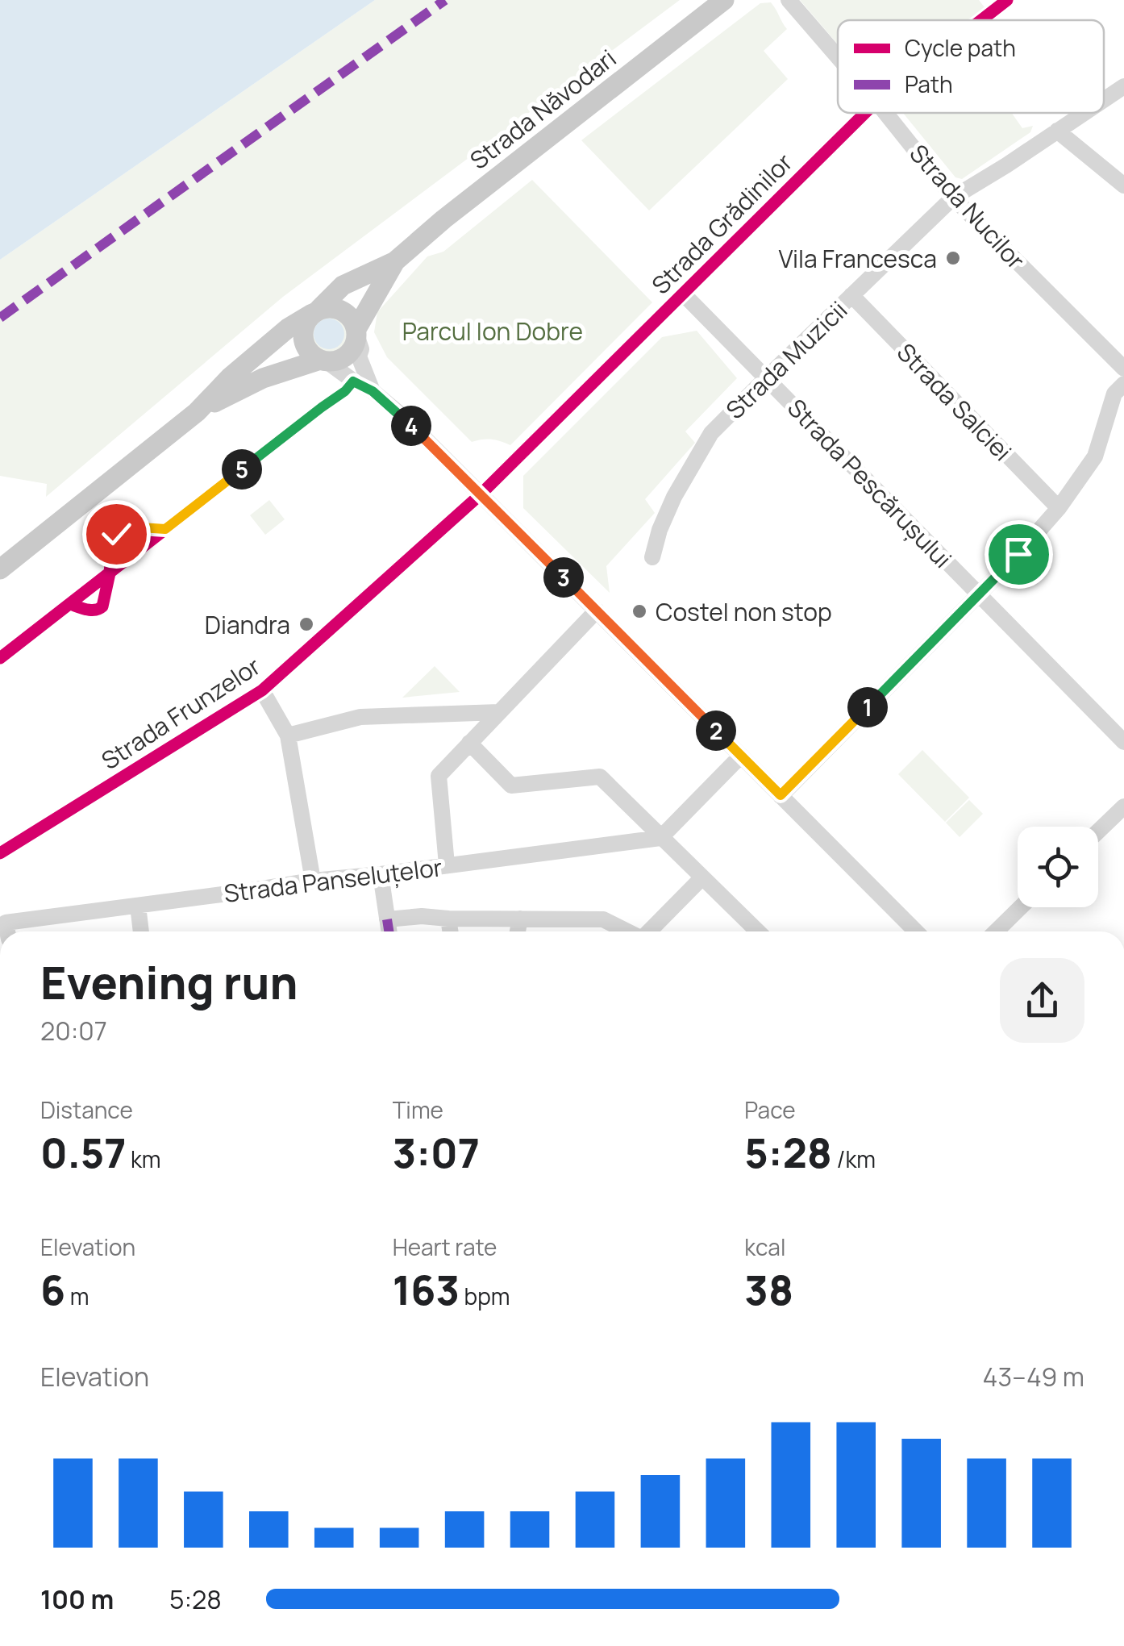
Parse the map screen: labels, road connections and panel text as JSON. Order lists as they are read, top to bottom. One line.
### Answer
{"streets":{"main road":["Strada Năvodari"],"street":["Strada Nucilor","Strada Grădinilor","Strada Muzicii","Strada Salciei","Strada Pescărușului","Strada Frunzelor","Strada Panseluțelor"]},"crossings":[["Strada Nucilor","Strada Muzicii"],["Strada Grădinilor","Strada Pescărușului"],["Strada Grădinilor","Strada Frunzelor"],["Strada Muzicii","Strada Salciei"],["Strada Muzicii","Strada Pescărușului"]],"parks":["Parcul Ion Dobre"],"places":["Vila Francesca","Costel non stop","Diandra"],"legend":["Cycle path","Path"],"page":{"pins":["4","5","3","1","2"],"heading":["Evening run","20:07"],"stats":[["Distance","0.57 km"],["Time","3:07"],["Pace","5:28 /km"],["Elevation","6 m"],["Heart rate","163 bpm"],["kcal","38"]],"chart":["Elevation","43–49 m"],"list":[{"name":"100 m","note":"5:28"}]}}
